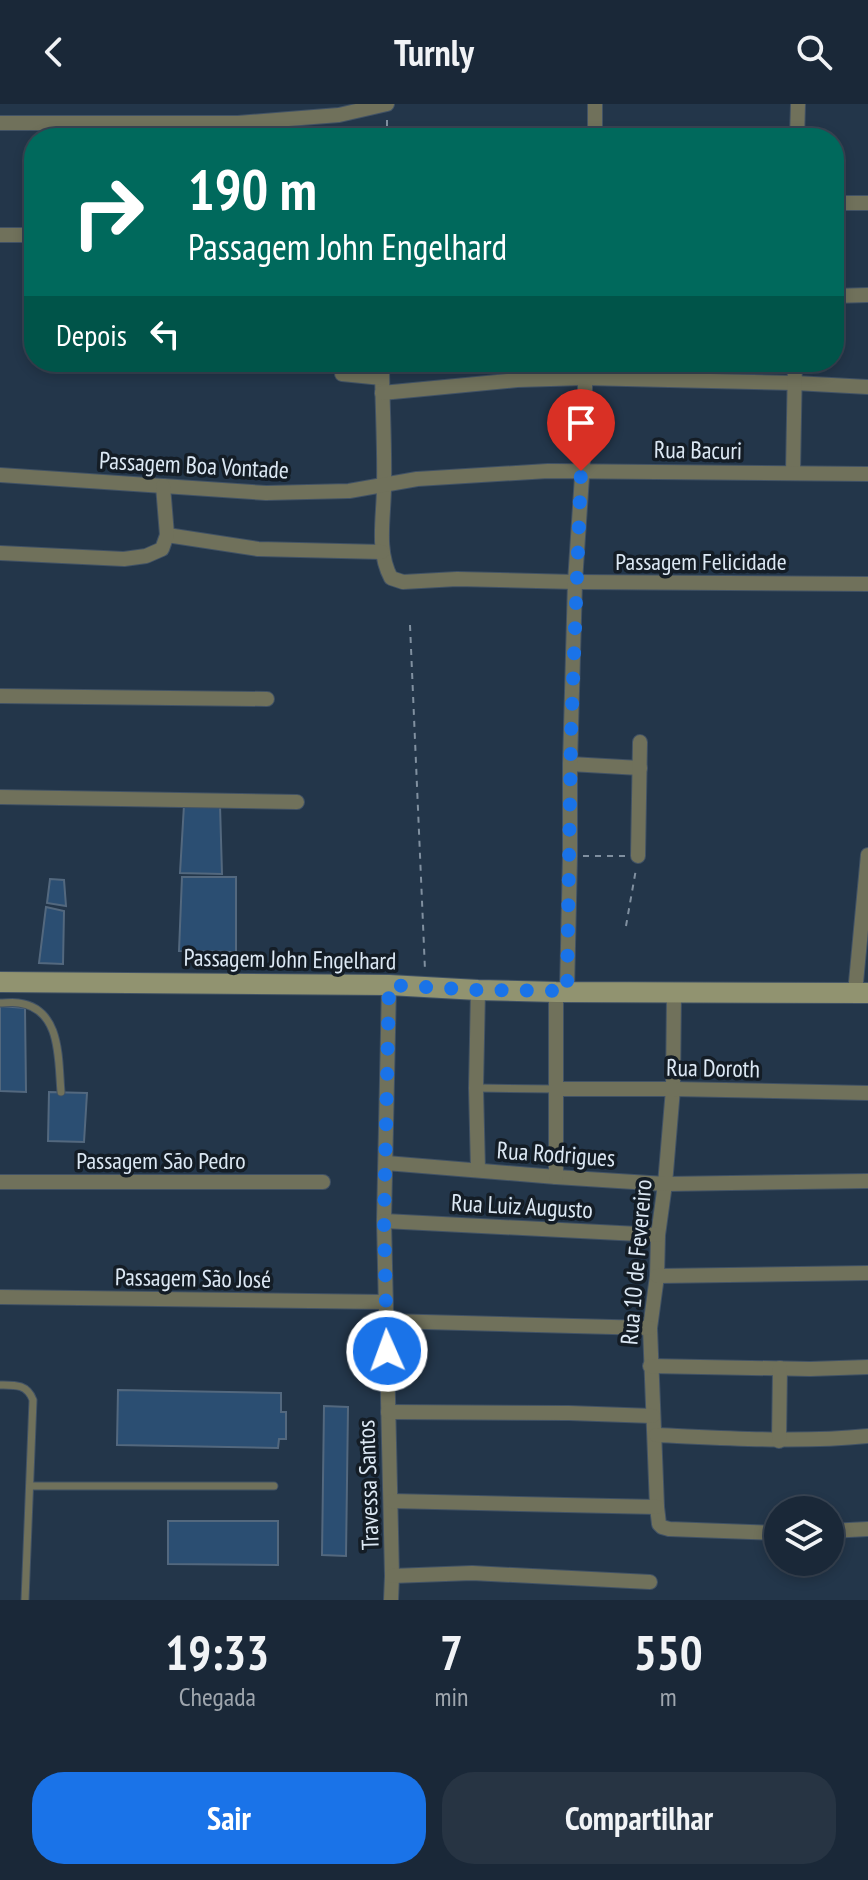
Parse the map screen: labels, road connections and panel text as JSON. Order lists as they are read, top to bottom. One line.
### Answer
{"streets":{"main road":["Passagem John Engelhard"],"street":["Rua Bacuri","Passagem Boa Vontade","Passagem Felicidade","Rua Doroth","Rua Rodrigues","Passagem São Pedro","Rua Luiz Augusto","Rua 10 de Fevereiro","Passagem São José","Travessa Santos"]},"crossings":[["Rua Bacuri","Passagem Boa Vontade"],["Passagem John Engelhard","Rua 10 de Fevereiro"],["Passagem John Engelhard","Travessa Santos"],["Rua Doroth","Rua 10 de Fevereiro"],["Rua Rodrigues","Rua 10 de Fevereiro"],["Rua Rodrigues","Travessa Santos"],["Rua Luiz Augusto","Rua 10 de Fevereiro"],["Rua Luiz Augusto","Travessa Santos"],["Passagem São José","Travessa Santos"]],"page":{"header":"Turnly","turn":["190 m","Passagem John Engelhard"],"then":"Depois","eta":["19:33","Chegada","7","min","550","m"],"buttons":["Sair","Compartilhar"]}}
